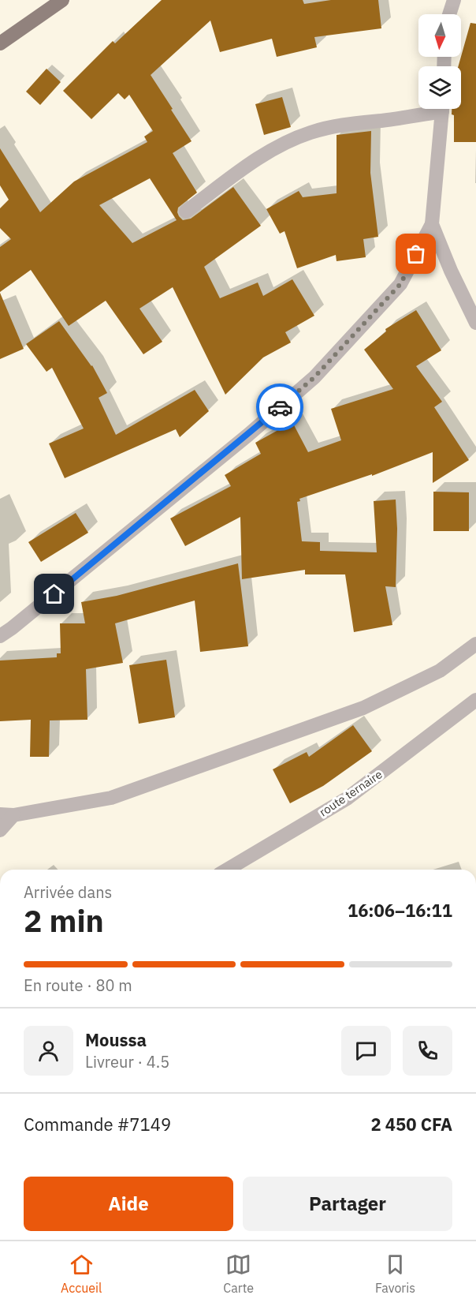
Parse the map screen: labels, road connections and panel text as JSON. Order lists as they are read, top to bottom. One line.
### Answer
{"streets":{"street":["route ternaire"]},"north":"bottom","page":{"heading":["2 min","Arrivée dans","16:06–16:11"],"panel":["Moussa","Livreur · 4.5","Commande #7149","2 450 CFA"],"bar":"En route · 80 m","buttons":["Aide","Partager"],"tabs":["Accueil","Carte","Favoris"]}}
